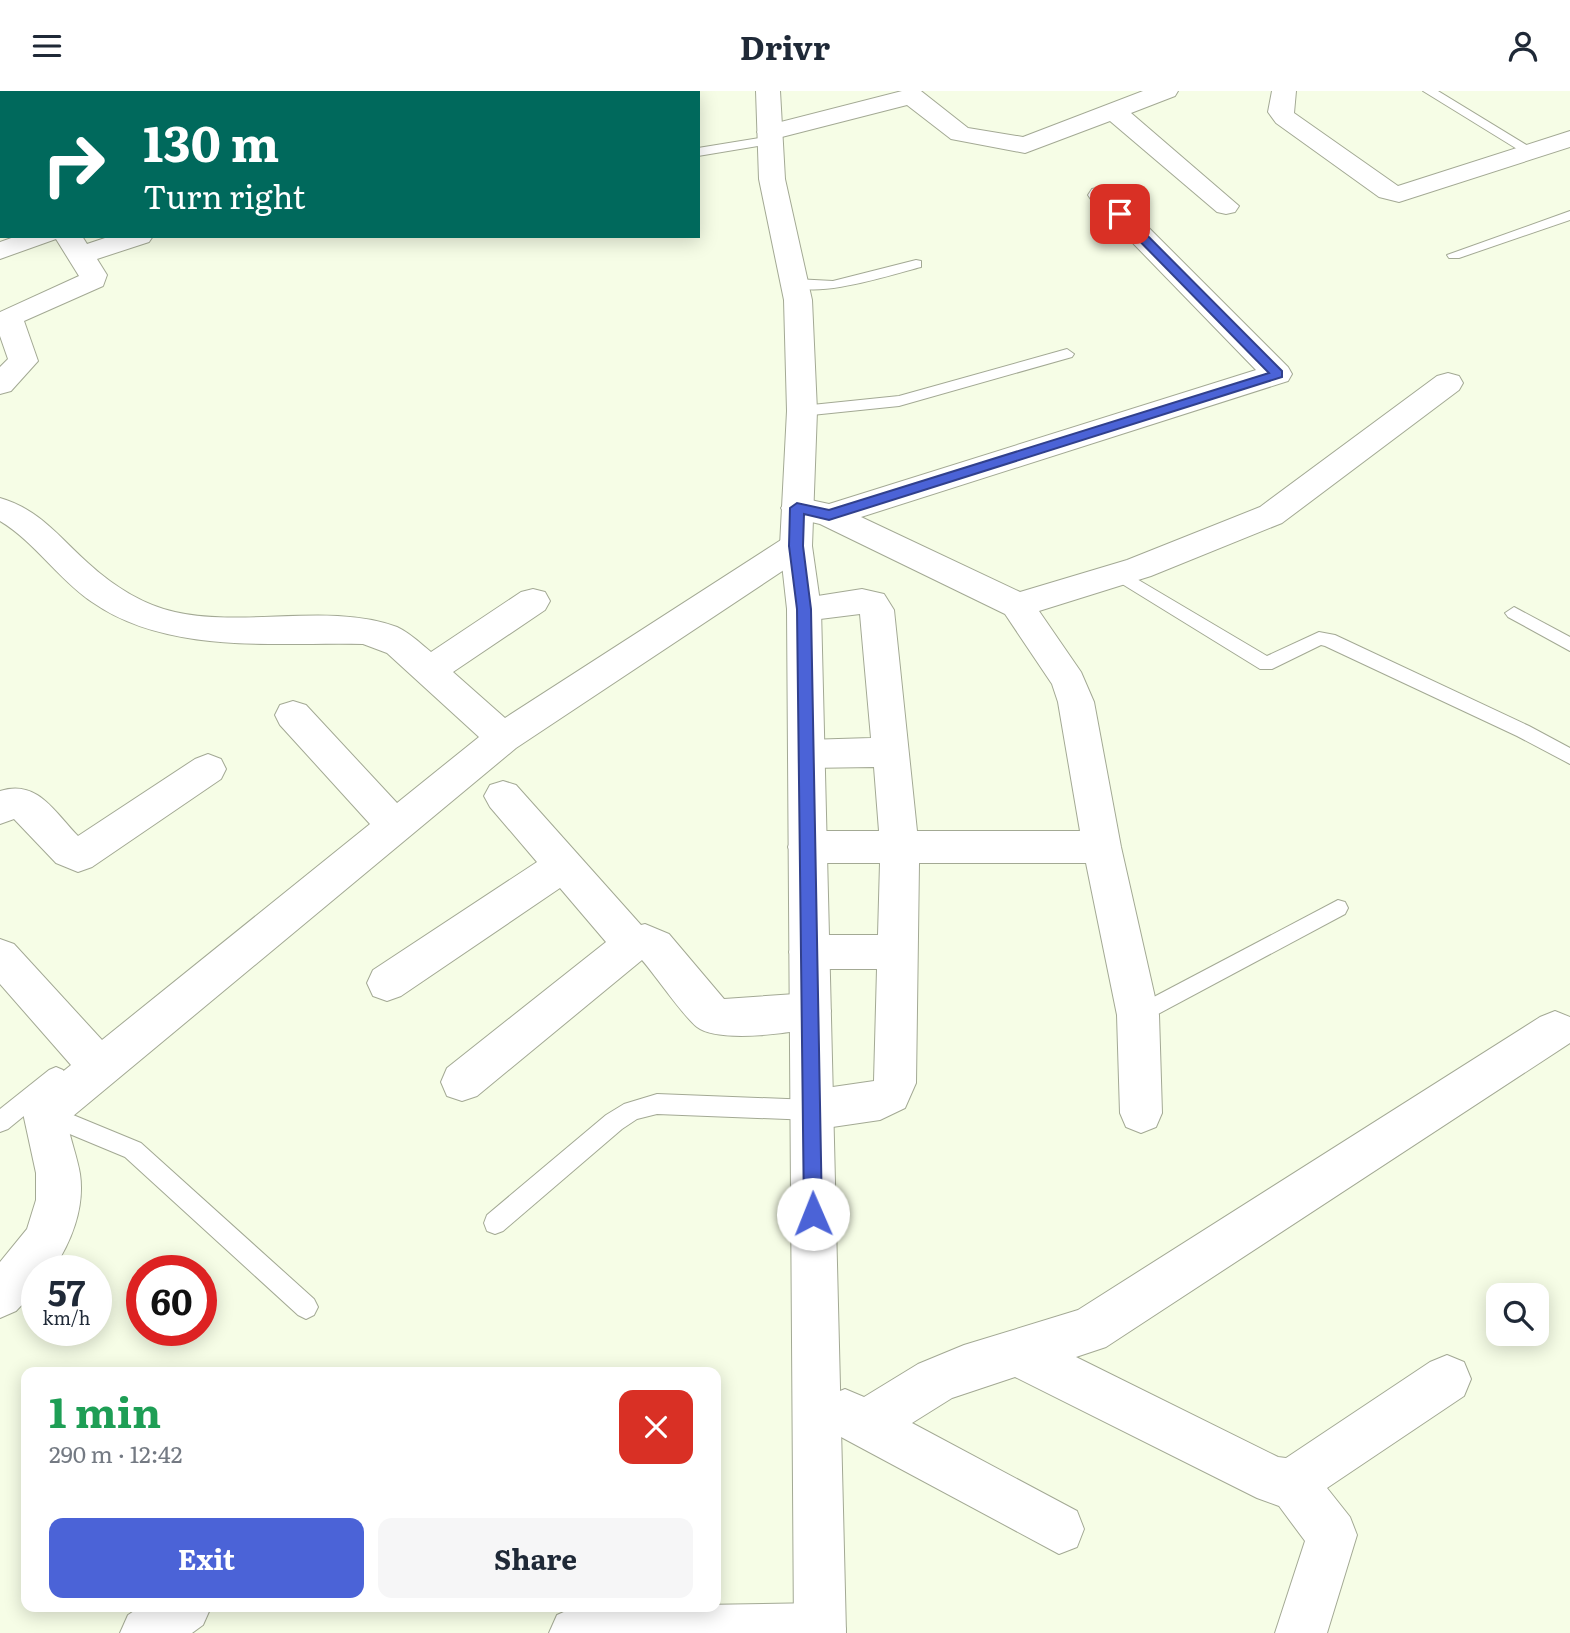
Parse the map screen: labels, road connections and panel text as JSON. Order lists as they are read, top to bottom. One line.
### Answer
{"page":{"header":"Drivr","turn":["130 m","Turn right"],"speed":"57 km/h","limit":"60","heading":["1 min","290 m · 12:42"],"buttons":["Exit","Share"]}}
